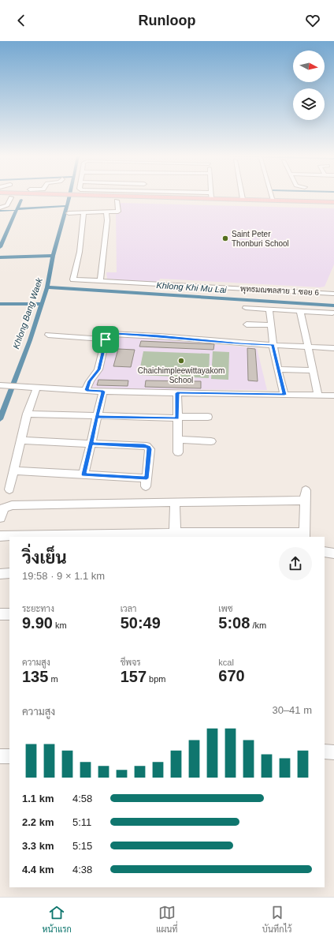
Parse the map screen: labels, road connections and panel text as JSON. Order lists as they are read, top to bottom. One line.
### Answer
{"streets":{"street":["พุทธมณฑลสาย 1 ซอย 6"]},"water":["Khlong Khi Mu Lai","Khlong Bang Waek"],"places":["Saint Peter Thonburi School","Chaichimpleewittayakom School"],"north":"right","page":{"header":"Runloop","heading":["วิ่งเย็น","19:58 · 9 × 1.1 km"],"stats":[["ระยะทาง","9.90 km"],["เวลา","50:49"],["เพซ","5:08 /km"],["ความสูง","135 m"],["ชีพจร","157 bpm"],["kcal","670"]],"chart":["ความสูง","30–41 m"],"list":[{"name":"1.1 km","note":"4:58"},{"name":"2.2 km","note":"5:11"},{"name":"3.3 km","note":"5:15"},{"name":"4.4 km","note":"4:38"}],"tabs":["หน้าแรก","แผนที่","บันทึกไว้"]}}
